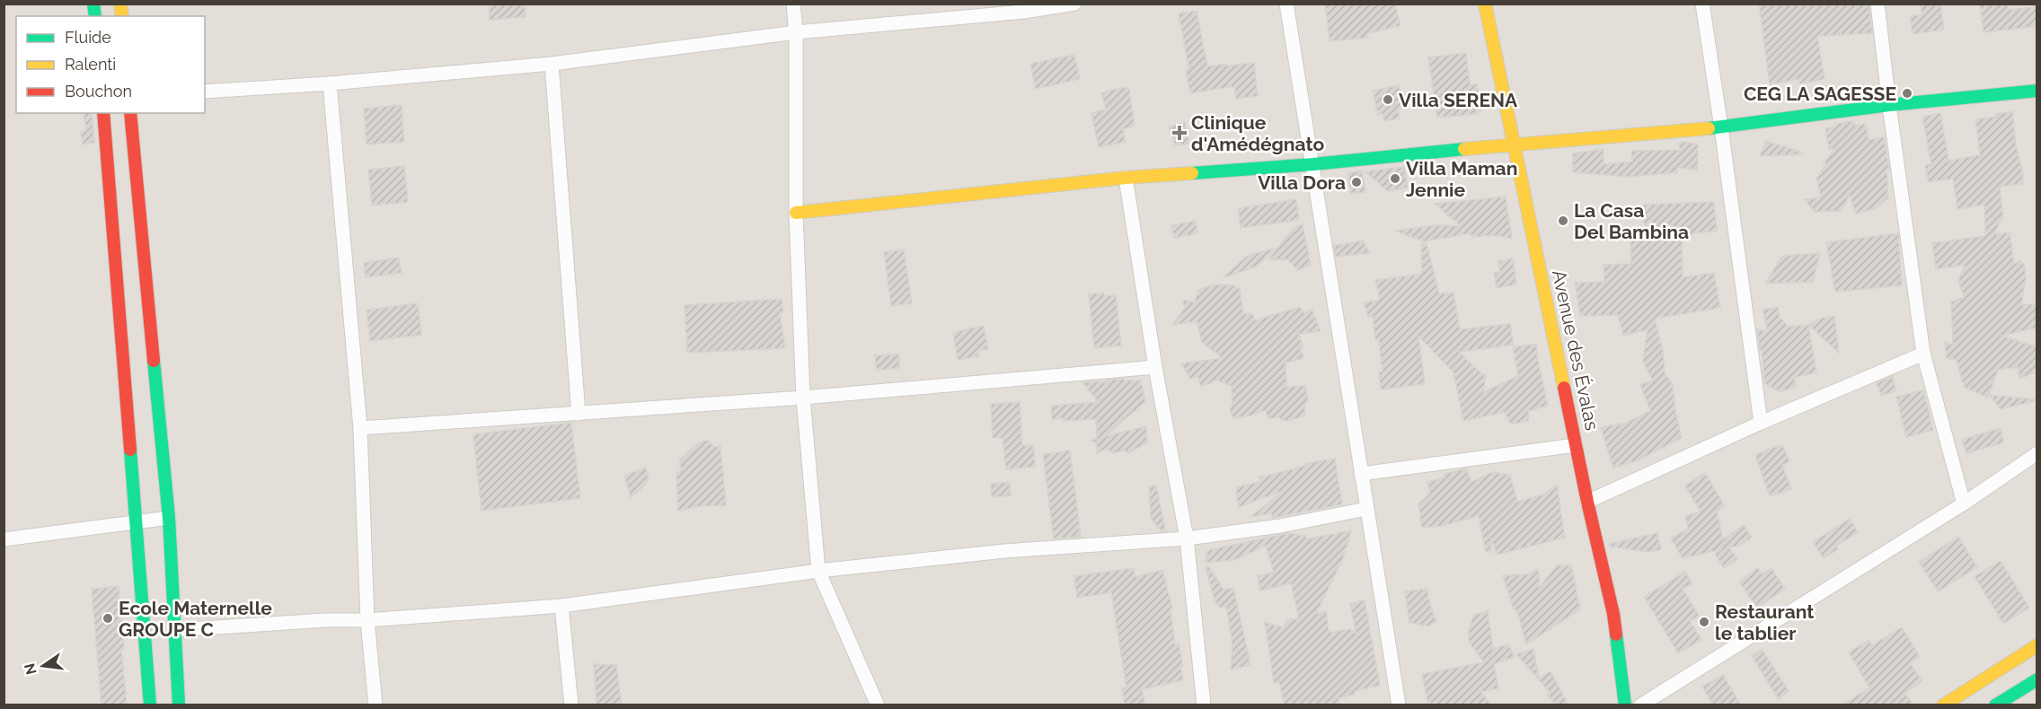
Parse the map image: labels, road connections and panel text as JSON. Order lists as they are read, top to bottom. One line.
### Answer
{"streets":{"street":["Avenue des Évalas"]},"places":{"other":["CEG LA SAGESSE","Villa SERENA","Villa Maman Jennie","Villa Dora","La Casa Del Bambina","Ecole Maternelle GROUPE C","Restaurant le tablier"],"health":["Clinique d'Amédégnato"]},"legend":["Fluide","Ralenti","Bouchon"],"north":"left"}
